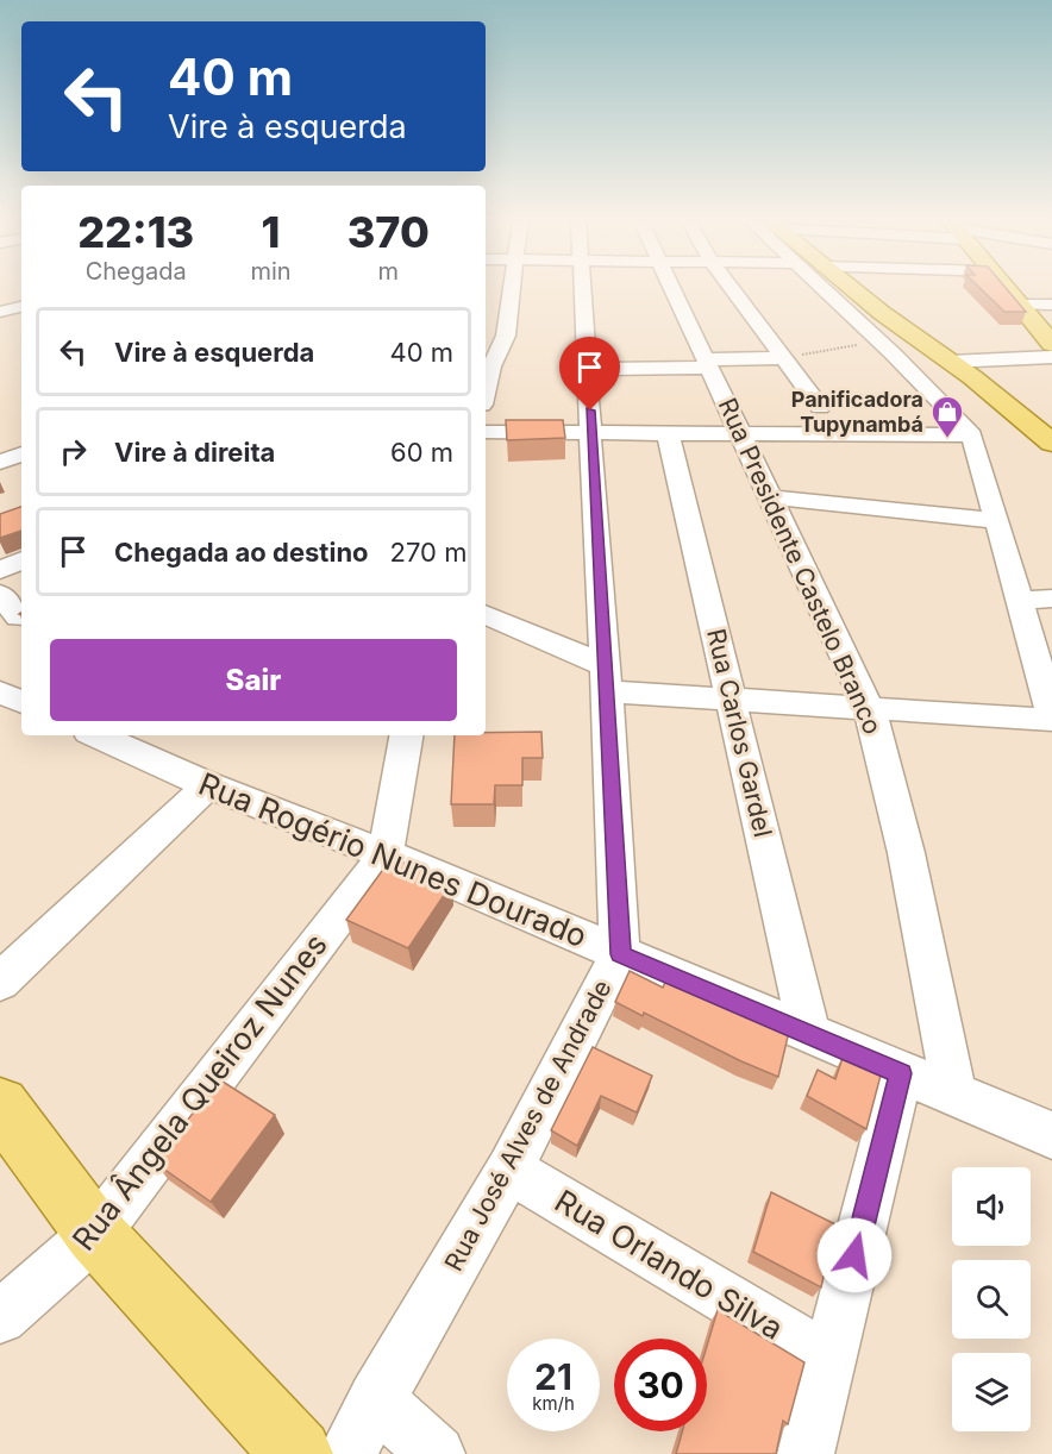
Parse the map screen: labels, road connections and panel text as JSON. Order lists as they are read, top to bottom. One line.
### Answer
{"streets":{"street":["Rua Presidente Castelo Branco","Rua Carlos Gardel","Rua Rogério Nunes Dourado","Rua Ângela Queiroz Nunes","Rua José Alves de Andrade","Rua Orlando Silva"]},"crossings":[["Rua Presidente Castelo Branco","Rua Rogério Nunes Dourado"],["Rua Carlos Gardel","Rua Rogério Nunes Dourado"],["Rua Rogério Nunes Dourado","Rua Ângela Queiroz Nunes"],["Rua Rogério Nunes Dourado","Rua José Alves de Andrade"],["Rua José Alves de Andrade","Rua Orlando Silva"]],"places":{"shop":["Panificadora Tupynambá"]},"page":{"turn":["40 m","Vire à esquerda"],"eta":["22:13","Chegada","1","min","370","m"],"list":[{"name":"Vire à esquerda","value":"40 m"},{"name":"Vire à direita","value":"60 m"},{"name":"Chegada ao destino","value":"270 m"}],"buttons":"Sair","speed":"21 km/h","limit":"30"}}
